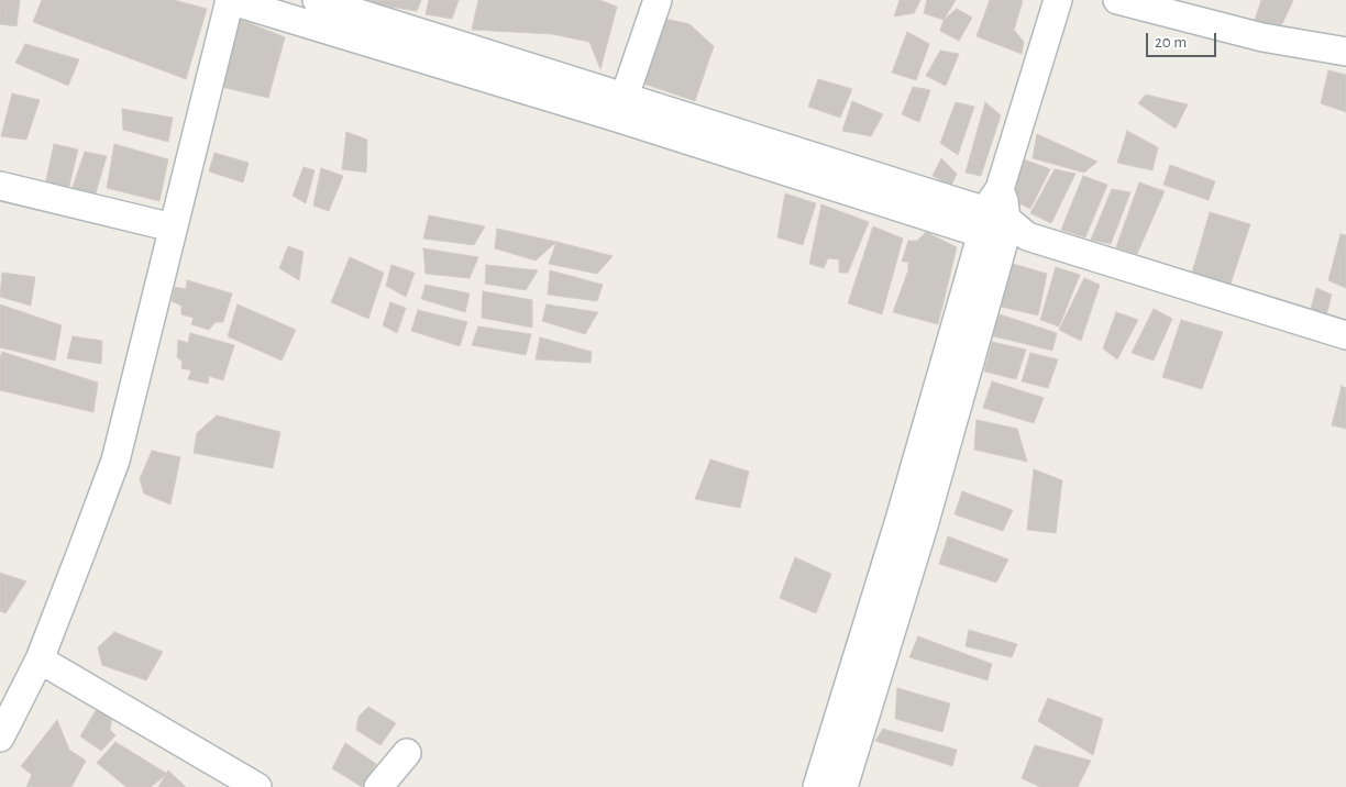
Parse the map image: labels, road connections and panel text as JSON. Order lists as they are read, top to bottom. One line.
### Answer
{"scale_bar":"20 m"}
